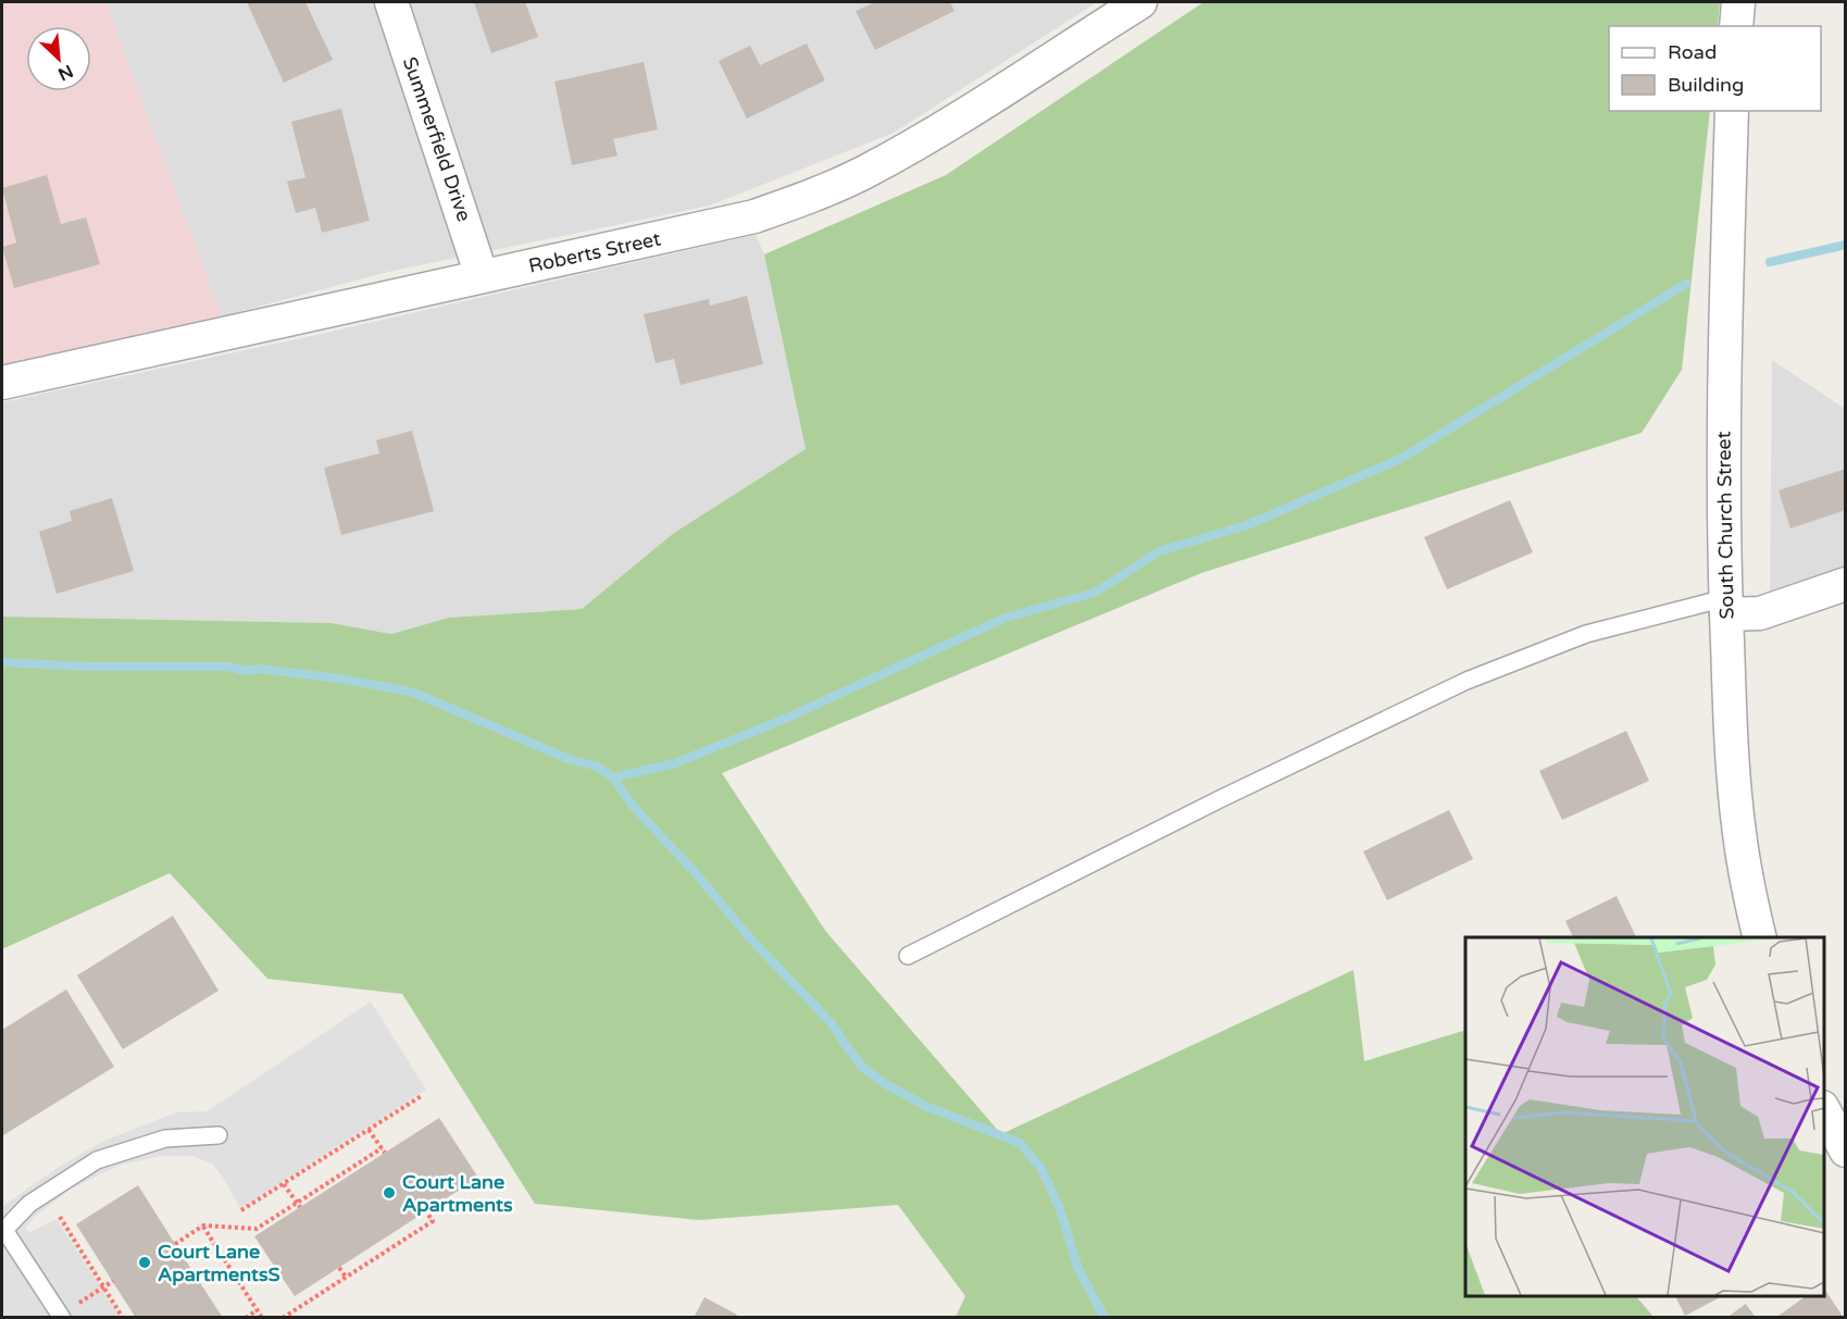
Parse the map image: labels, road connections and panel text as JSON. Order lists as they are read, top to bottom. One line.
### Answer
{"streets":{"street":["Summerfield Drive","Roberts Street","South Church Street"]},"crossings":[["Summerfield Drive","Roberts Street"]],"places":["Court Lane Apartments","Court Lane ApartmentsS"],"legend":["Road","Building"],"north":"bottom right"}
